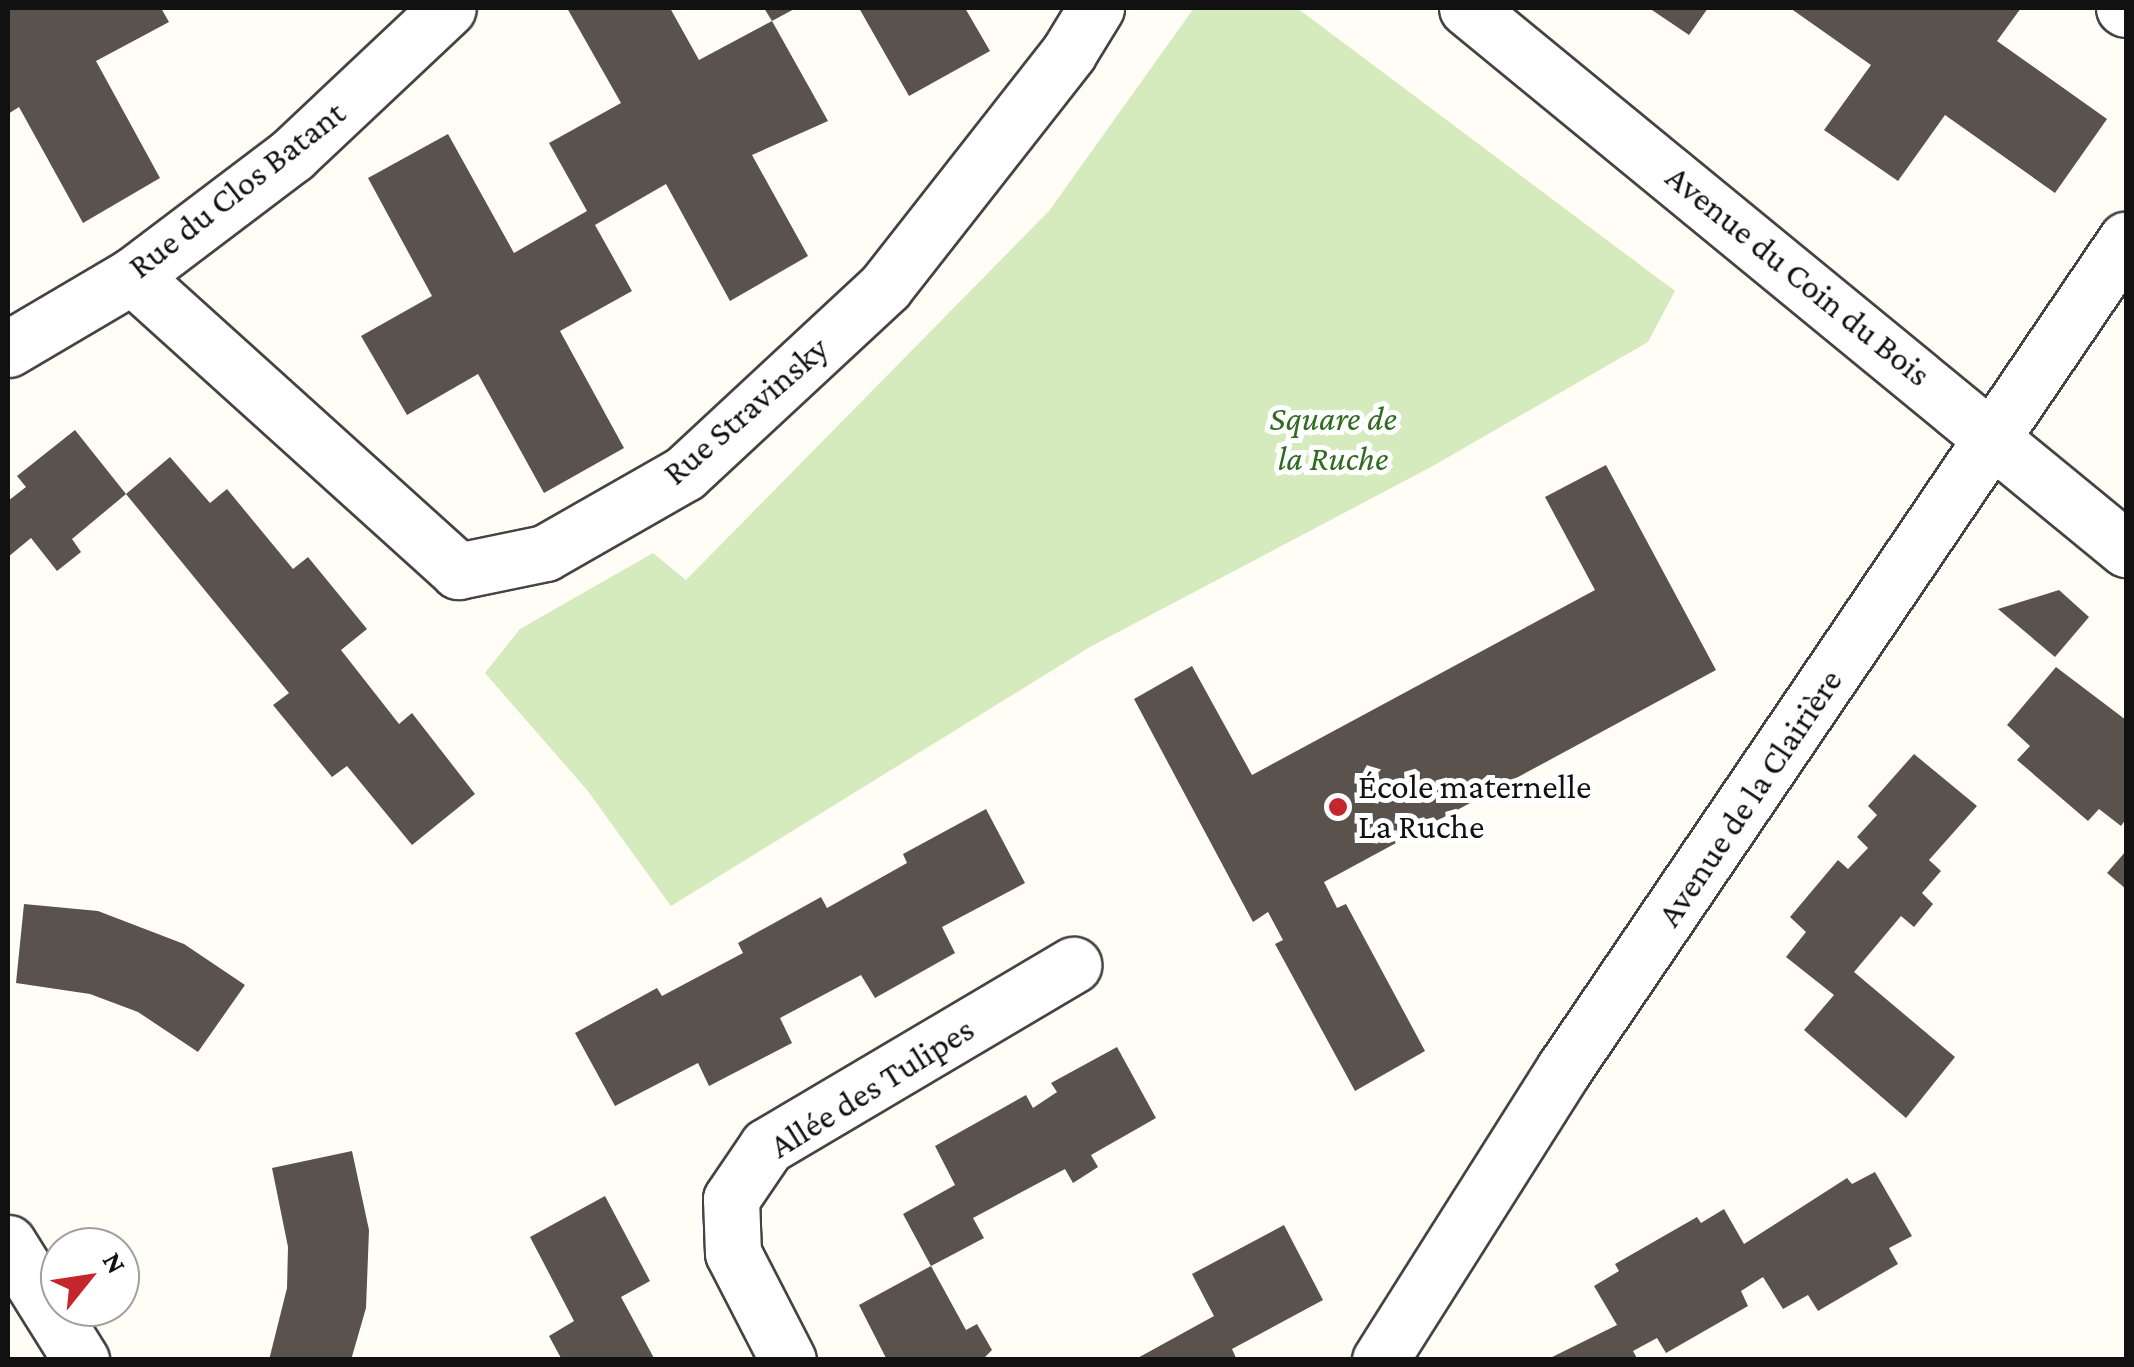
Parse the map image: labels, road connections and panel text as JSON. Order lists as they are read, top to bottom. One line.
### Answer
{"streets":{"street":["Rue du Clos Batant","Avenue du Coin du Bois","Rue Stravinsky","Avenue de la Clairière","Allée des Tulipes"]},"crossings":[["Rue du Clos Batant","Rue Stravinsky"],["Avenue du Coin du Bois","Avenue de la Clairière"]],"parks":["Square de la Ruche"],"places":["École maternelle La Ruche"],"north":"top right"}
